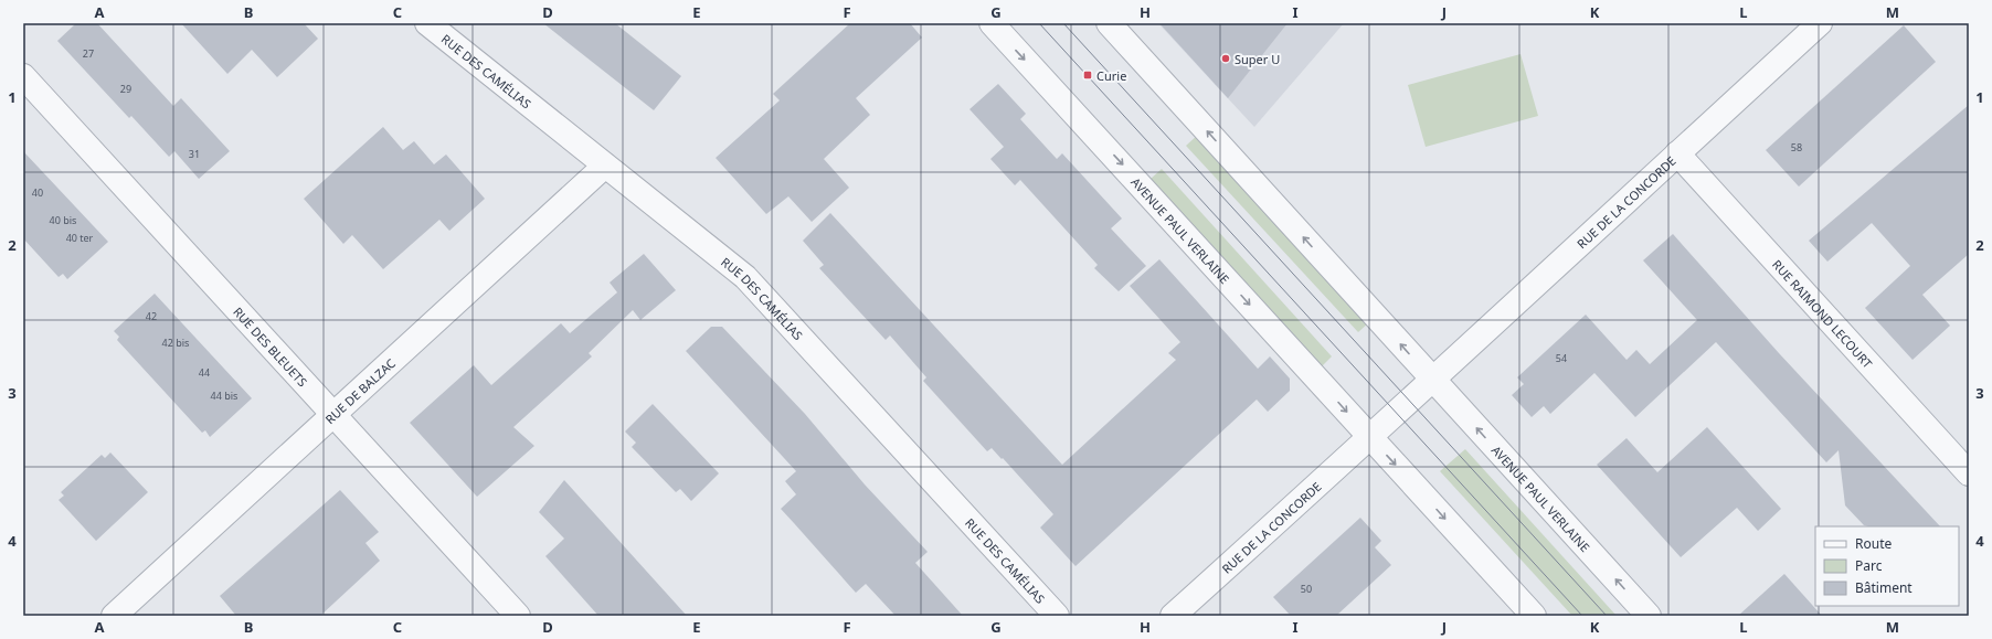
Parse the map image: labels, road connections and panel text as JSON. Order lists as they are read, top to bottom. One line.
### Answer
{"streets":{"street":["RUE DES CAMÉLIAS","RUE DE LA CONCORDE","AVENUE PAUL VERLAINE","RUE RAIMOND LECOURT","RUE DES BLEUETS","RUE DE BALZAC"]},"crossings":[["RUE DES CAMÉLIAS","RUE DE BALZAC"],["RUE DE LA CONCORDE","AVENUE PAUL VERLAINE"],["RUE DE LA CONCORDE","RUE RAIMOND LECOURT"],["RUE DES BLEUETS","RUE DE BALZAC"]],"places":{"other":["Super U"],"transit":["Curie"]},"house_numbers":["27","29","58","31","40","40 bis","40 ter","42","42 bis","54","44","44 bis","50"],"legend":["Route","Parc","Bâtiment"],"grid":{"columns":["A","B","C","D","E","F","G","H","I","J","K","L","M"],"rows":["1","2","3","4"]}}
